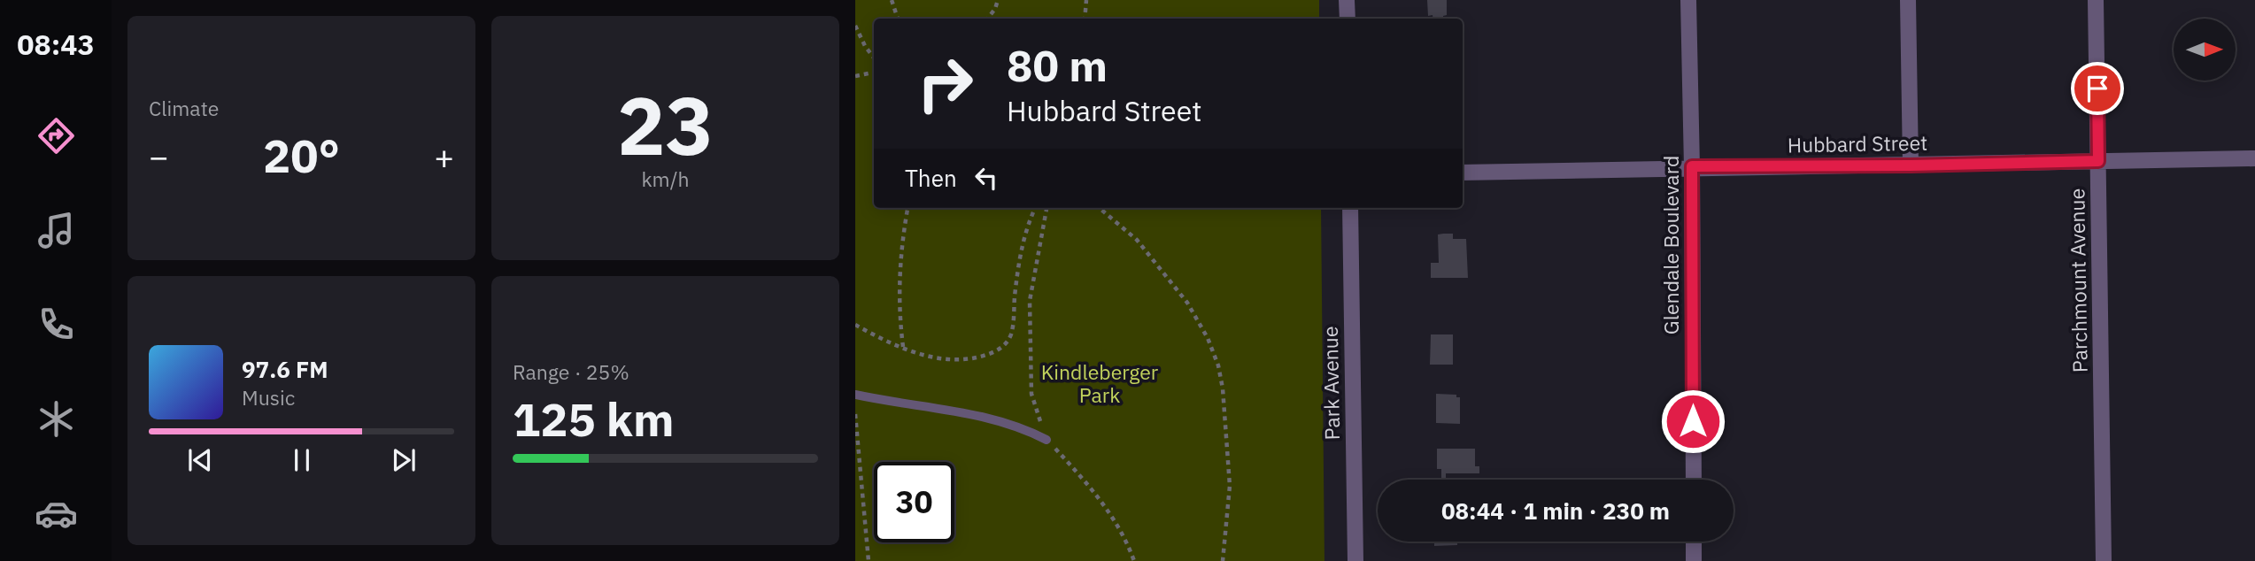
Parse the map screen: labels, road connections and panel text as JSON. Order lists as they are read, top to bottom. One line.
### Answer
{"streets":{"street":["Hubbard Street","Glendale Boulevard","Parchmount Avenue","Park Avenue"]},"crossings":[["Hubbard Street","Glendale Boulevard"],["Hubbard Street","Parchmount Avenue"]],"parks":["Kindleberger Park"],"north":"right","page":{"tabs":"08:43","tile":["Climate",["23","km/h"],["Range · 25%","125 km"]],"turn":["80 m","Hubbard Street"],"heat":["−","20°","+"],"then":"Then","song":["97.6 FM","Music"],"limit":"30","trip":"08:44 · 1 min · 230 m"}}
